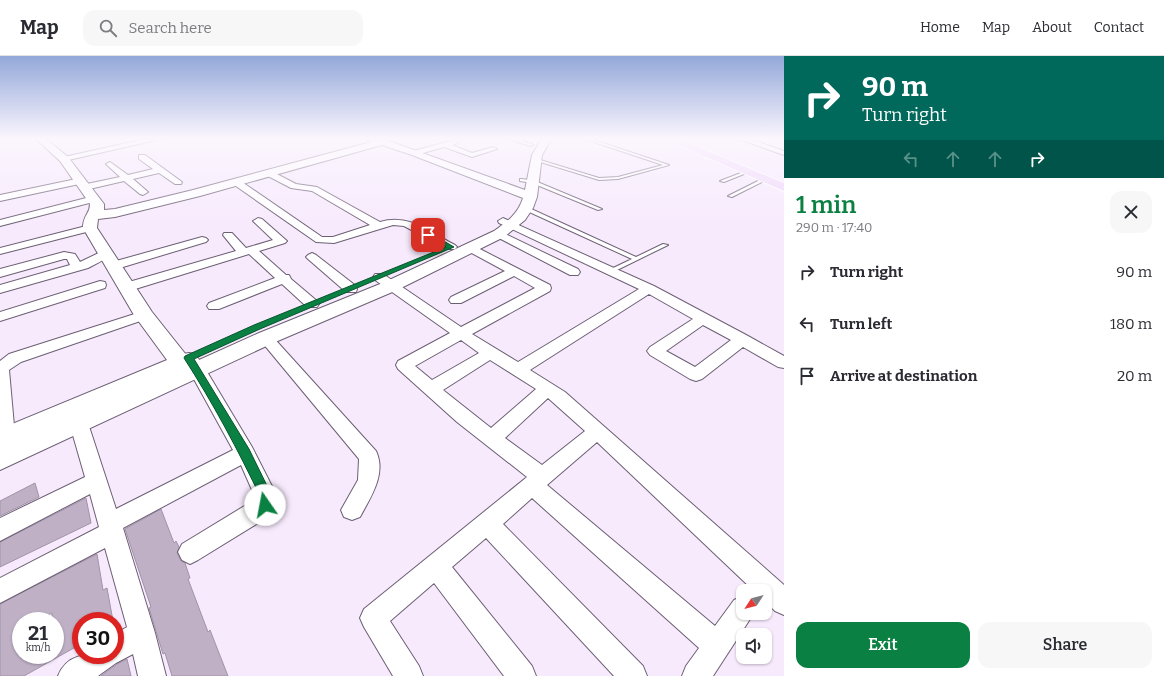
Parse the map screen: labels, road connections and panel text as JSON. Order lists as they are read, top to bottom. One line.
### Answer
{"north":"bottom left","page":{"header":"Map","search":"Search here","nav":["Home","Map","About","Contact"],"turn":["90 m","Turn right"],"heading":["1 min","290 m · 17:40"],"list":[{"name":"Turn right","value":"90 m"},{"name":"Turn left","value":"180 m"},{"name":"Arrive at destination","value":"20 m"}],"speed":"21 km/h","limit":"30","buttons":["Exit","Share"]}}
